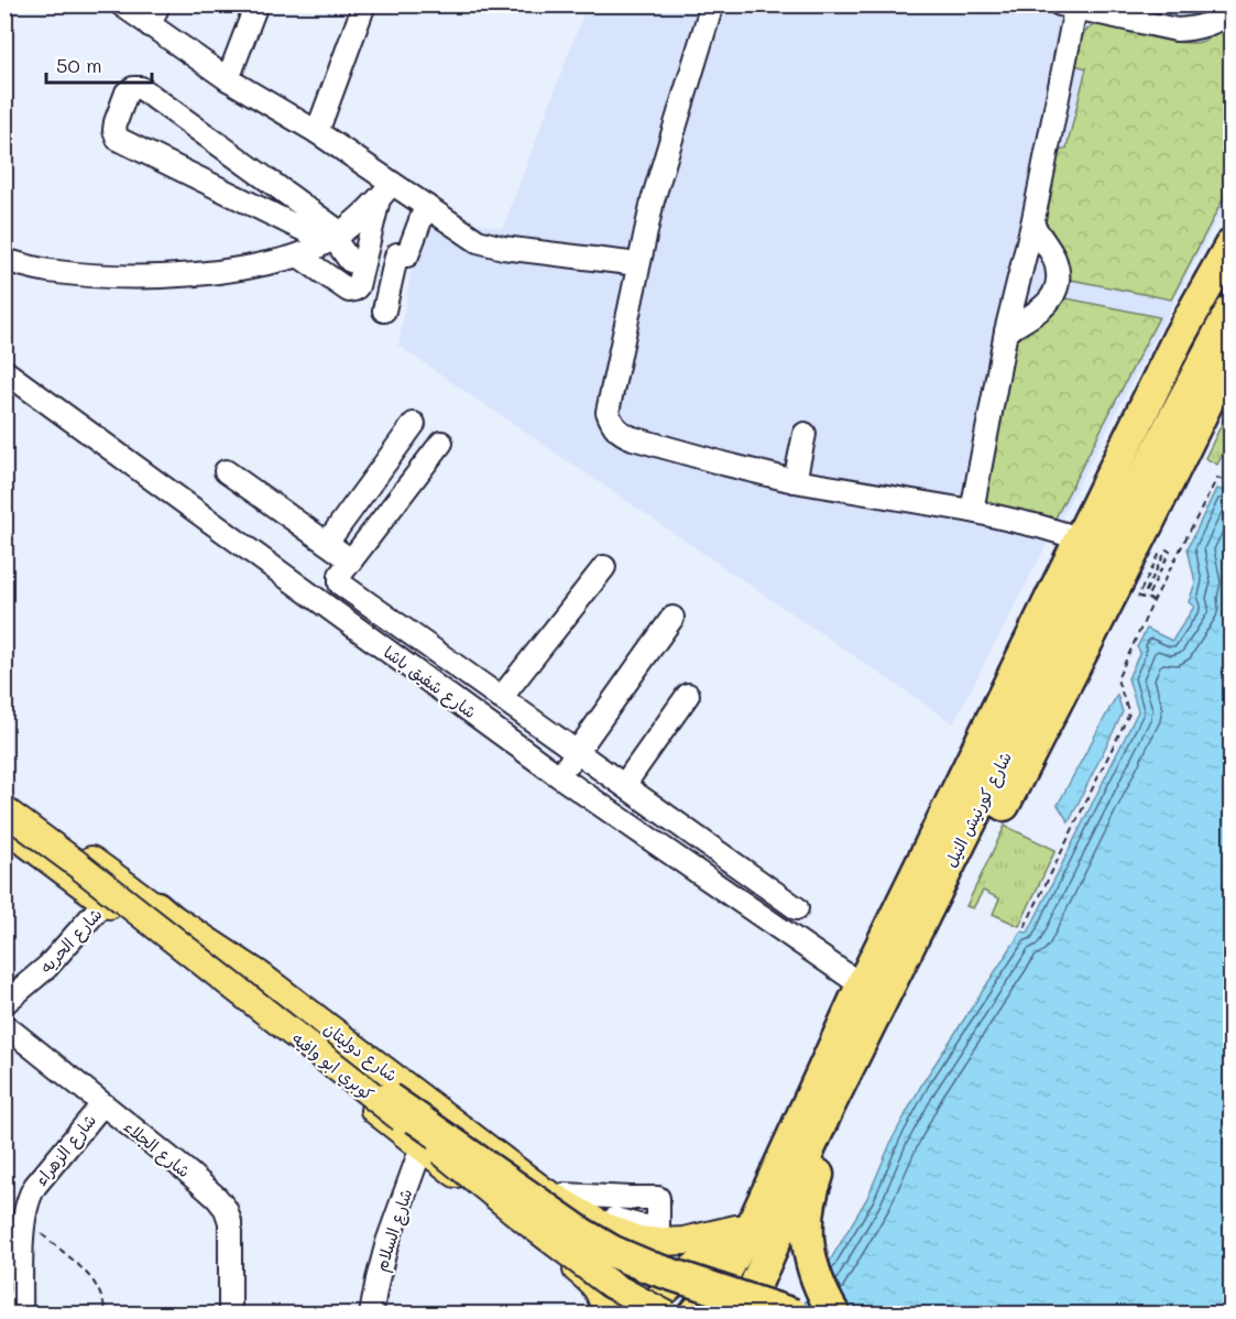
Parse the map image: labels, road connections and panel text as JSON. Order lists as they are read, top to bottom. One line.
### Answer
{"streets":{"highway":["شارع كورنيش النيل"],"main road":["شارع دوليتان","كوبري ابو وافيه"],"street":["شارع شفيق باشا","شارع الحريه","شارع الجلاء","شارع الزهراء","شارع السلام"]},"crossings":[["شارع شفيق باشا","شارع كورنيش النيل"],["شارع كورنيش النيل","شارع دوليتان"],["شارع الجلاء","شارع الزهراء"]],"scale_bar":"50 m"}
